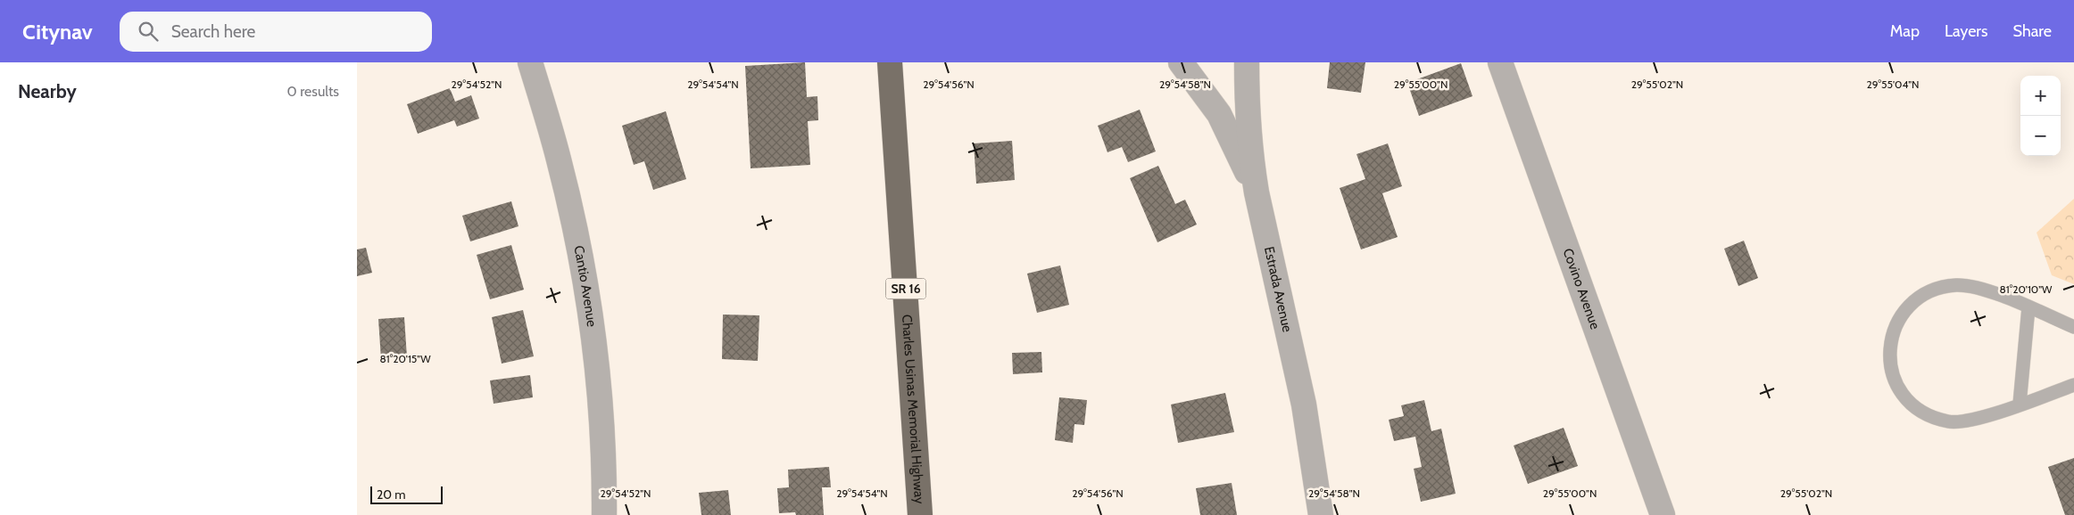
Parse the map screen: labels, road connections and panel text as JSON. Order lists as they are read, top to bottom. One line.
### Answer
{"streets":{"highway":["SR 16","Charles Usinas Memorial Highway"],"street":["Cantio Avenue","Covino Avenue","Estrada Avenue"]},"scale_bar":"20 m","page":{"header":"Citynav","search":"Search here","nav":["Map","Layers","Share"],"heading":["Nearby","0 results"],"map_buttons":["+","−"],"scale":"20 m"},"coordinates":["29°54'52\"N","29°54'54\"N","29°54'56\"N","29°54'58\"N","29°55'00\"N","29°55'02\"N","29°55'04\"N","81°20'10\"W","81°20'15\"W"]}
